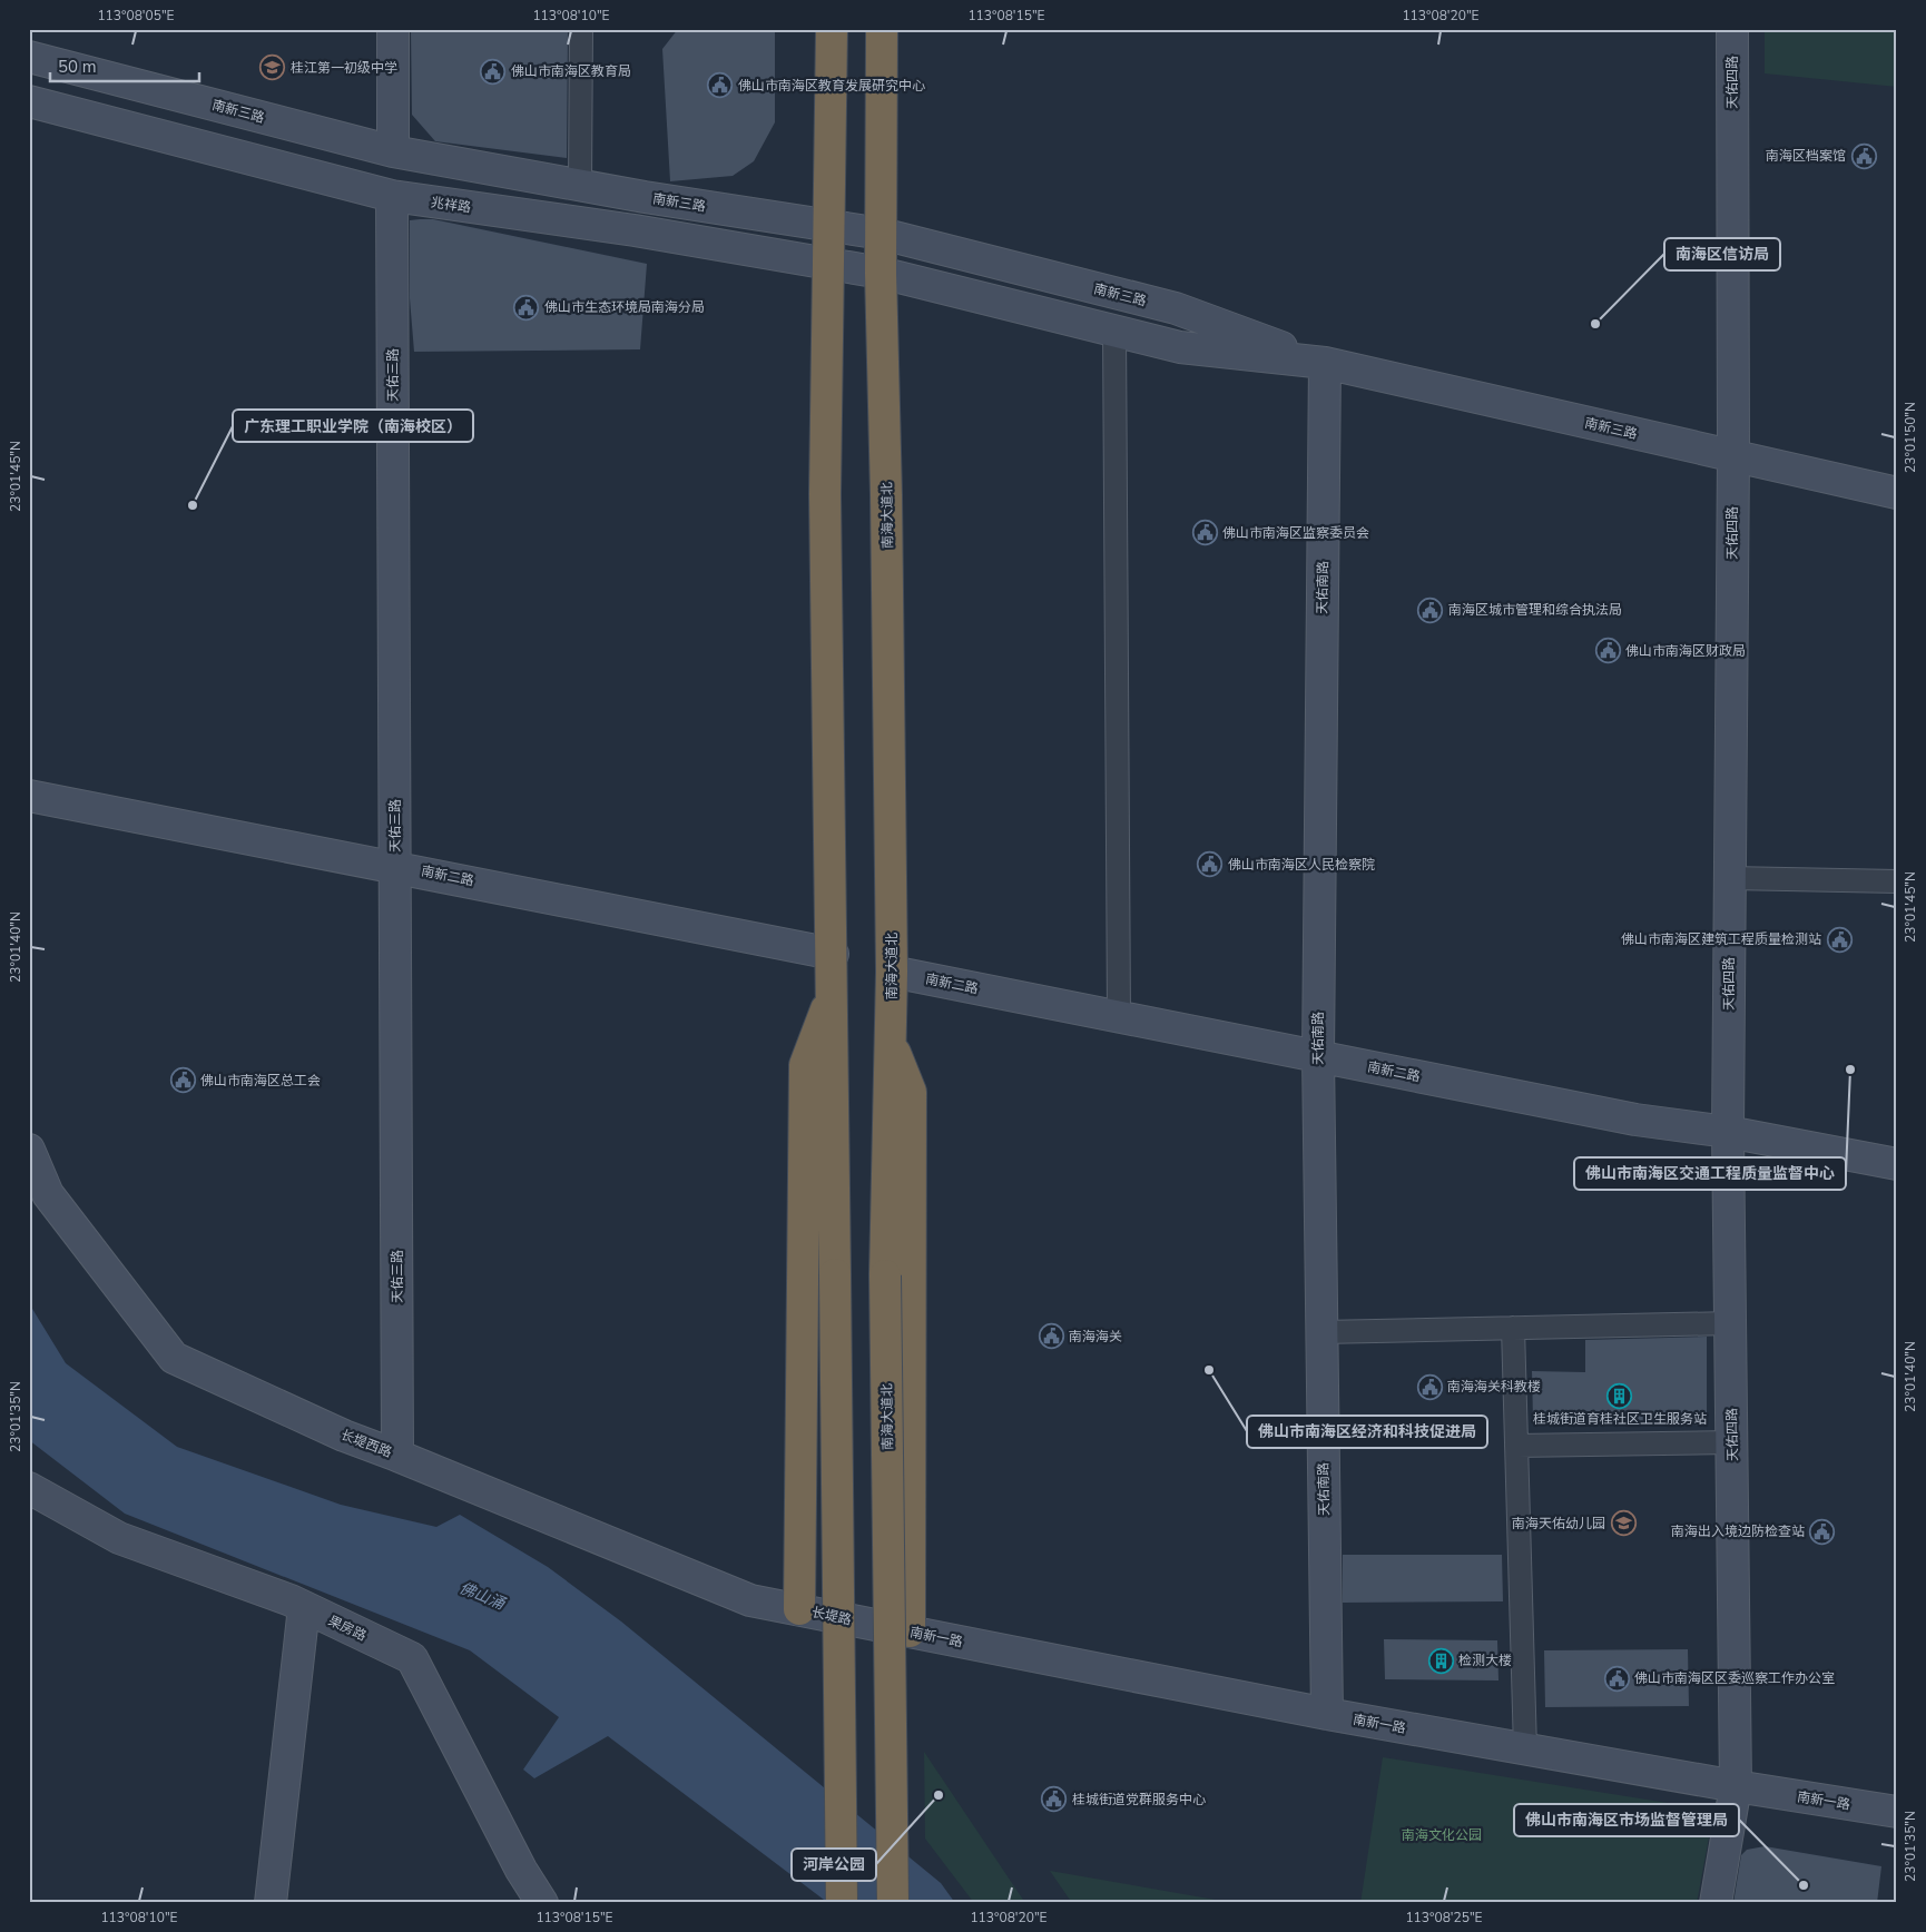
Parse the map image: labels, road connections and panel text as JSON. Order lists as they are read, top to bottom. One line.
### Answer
{"streets":{"highway":["南海大道北"],"street":["天佑四路","南新三路","兆祥路","天佑三路","天佑南路","南新二路","长堤西路","长堤路","果房路","南新一路"]},"crossings":[["天佑四路","南新三路"],["天佑四路","南新二路"],["天佑四路","南新一路"],["南新三路","兆祥路"],["南新三路","南海大道北"],["南新三路","天佑南路"],["兆祥路","天佑三路"],["兆祥路","南海大道北"],["天佑三路","南新二路"],["天佑三路","长堤西路"],["南海大道北","南新二路"],["天佑南路","南新二路"],["天佑南路","南新一路"],["长堤西路","长堤路"],["长堤路","南新一路"]],"water":["佛山涌"],"parks":["南海文化公园"],"places":{"school or university":["桂江第一初级中学","南海天佑幼儿园"],"public building":["佛山市南海区教育局","佛山市南海区教育发展研究中心","南海区档案馆","佛山市生态环境局南海分局","佛山市南海区监察委员会","南海区城市管理和综合执法局","佛山市南海区财政局","佛山市南海区人民检察院","佛山市南海区建筑工程质量检测站","佛山市南海区总工会","南海海关","南海海关科教楼","南海出入境边防检查站","佛山市南海区区委巡察工作办公室","桂城街道党群服务中心"],"other":["南海区信访局","广东理工职业学院（南海校区）","佛山市南海区交通工程质量监督中心","佛山市南海区经济和科技促进局","河岸公园","佛山市南海区市场监督管理局"],"building":["桂城街道育桂社区卫生服务站","检测大楼"]},"scale_bar":"50 m","coordinates":["113°08'05\"E","113°08'10\"E","113°08'15\"E","113°08'20\"E","23°01'50\"N","23°01'45\"N","23°01'40\"N","23°01'35\"N","113°08'25\"E"]}
